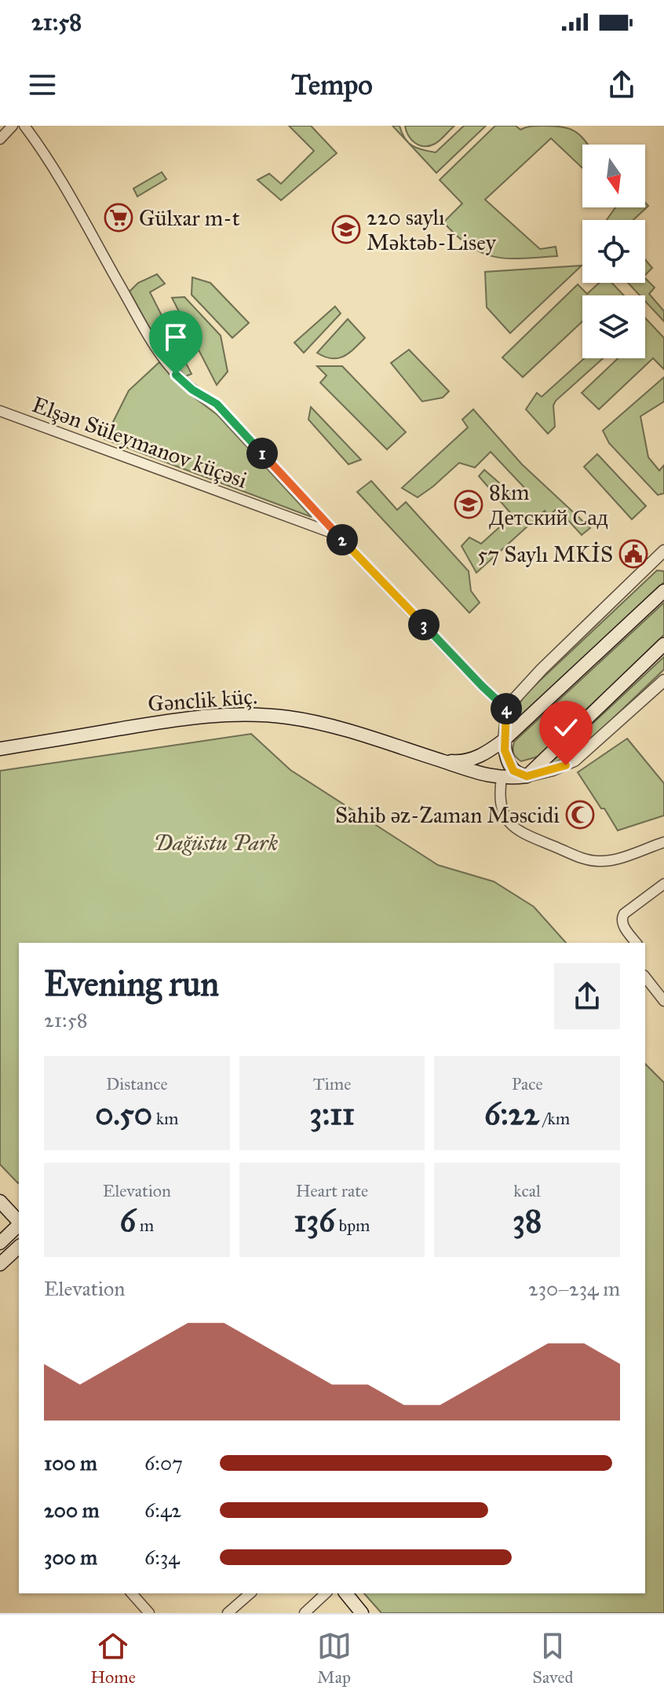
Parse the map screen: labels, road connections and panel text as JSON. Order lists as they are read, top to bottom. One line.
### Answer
{"streets":{"main road":["Gənclik küç."],"street":["Elşən Süleymanov küçəsi"]},"parks":["Dağüstu Park"],"places":{"supermarket":["Gülxar m-t"],"school or university":["220 saylı Məktəb-Lisey","8km Детский Сад"],"public building":["57 Saylı MKİS"],"mosque":["Sahib əz-Zaman Məscidi"]},"north":"bottom","page":{"status":"21:58","header":"Tempo","pins":["1","2","3","4"],"heading":["Evening run","21:58"],"stats":[["Distance","0.50 km"],["Time","3:11"],["Pace","6:22 /km"],["Elevation","6 m"],["Heart rate","136 bpm"],["kcal","38"]],"chart":["Elevation","230–234 m"],"list":[{"name":"100 m","note":"6:07"},{"name":"200 m","note":"6:42"},{"name":"300 m","note":"6:34"}],"tabs":["Home","Map","Saved"]}}
